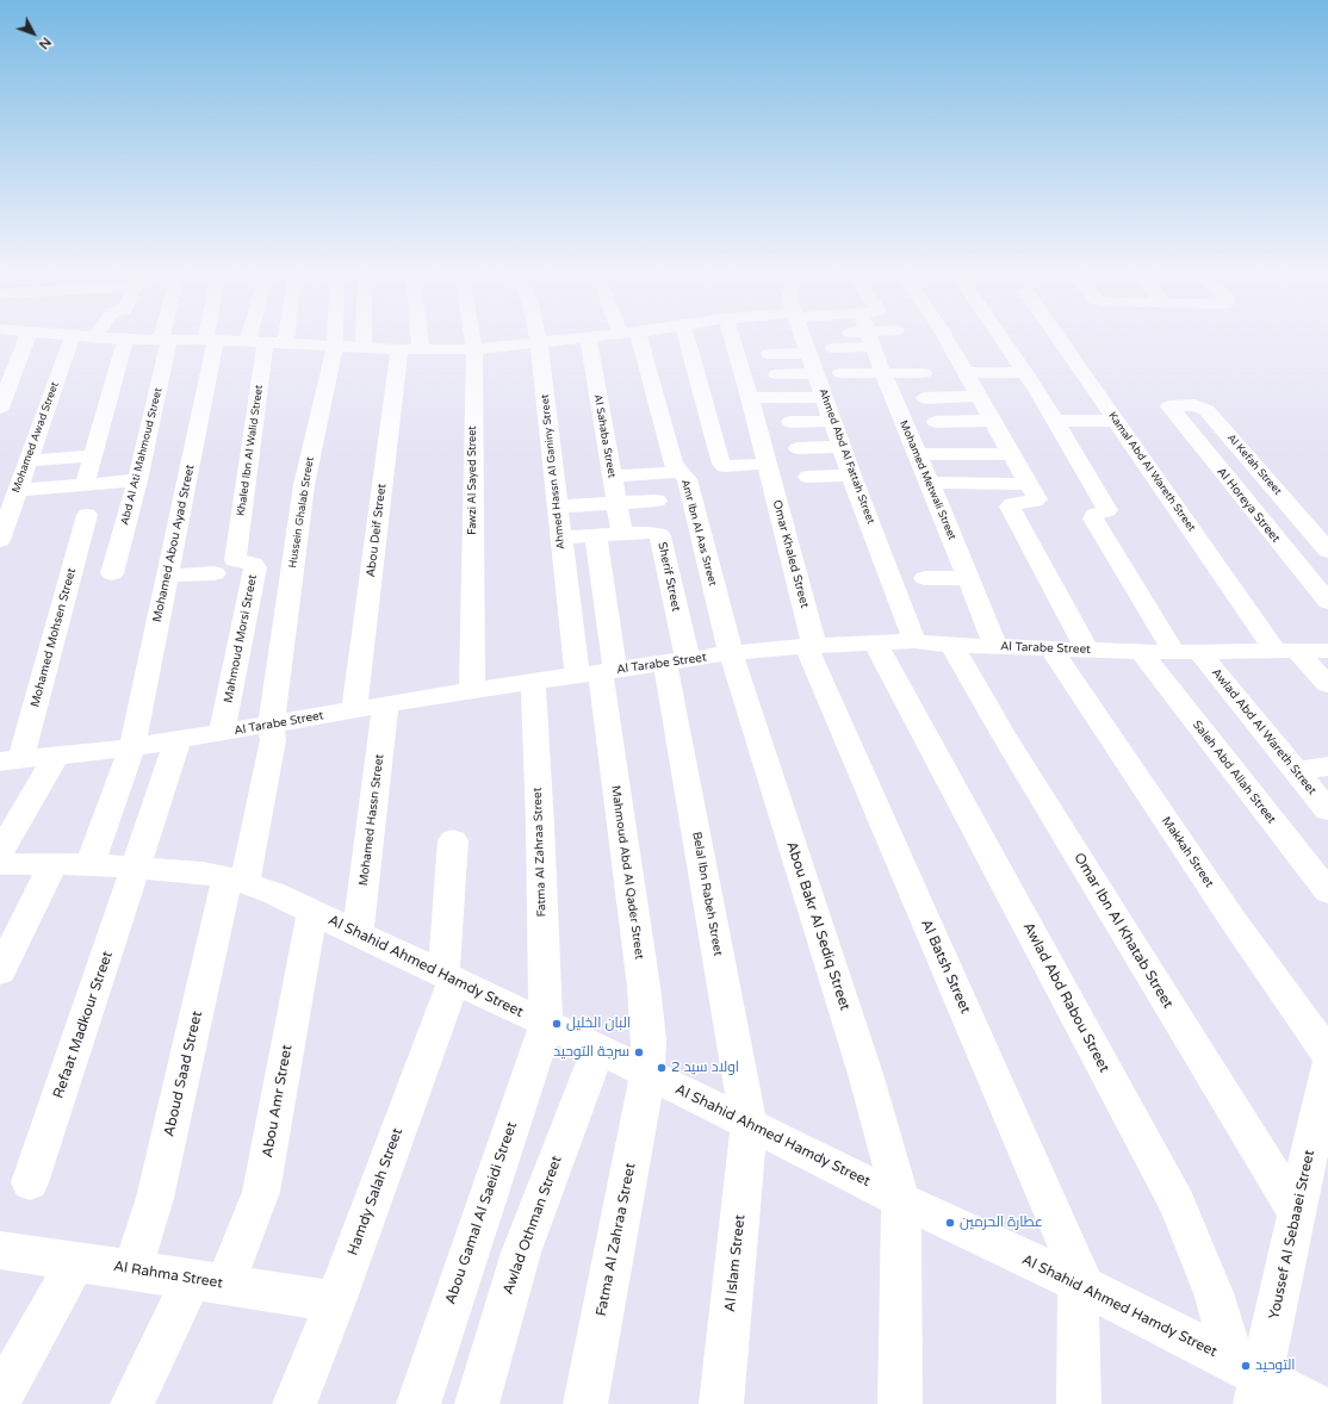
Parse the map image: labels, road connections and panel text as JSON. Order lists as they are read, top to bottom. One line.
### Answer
{"streets":{"street":["Al Sahaba Street","Mohamed Awad Street","Khaled Ibn Al Walid Street","Abd Al Ati Mahmoud Street","Ahmed Abd Al Fattah Street","Al Kefah Street","Ahmed Hassn Al Ganiny Street","Kamal Abd Al Wareth Street","Fawzi Al Sayed Street","Mohamed Metwali Street","Al Horeya Street","Hussein Ghalab Street","Abou Deif Street","Amr Ibn Al Aas Street","Mohamed Abou Ayad Street","Omar Khaled Street","Sherif Street","Mohamed Mohsen Street","Mahmoud Morsi Street","Al Tarabe Street","Awlad Abd Al Wareth Street","Saleh Abd Allah Street","Mohamed Hassn Street","Fatma Al Zahraa Street","Makkah Street","Mahmoud Abd Al Qader Street","Belal Ibn Rabeh Street","Abou Bakr Al Sediq Street","Omar Ibn Al Khatab Street","Al Shahid Ahmed Hamdy Street","Al Batsh Street","Awlad Abd Rabou Street","Refaat Madkour Street","Aboud Saad Street","Abou Amr Street","Hamdy Salah Street","Abou Gamal Al Saeidi Street","Awlad Othman Street","Youssef Al Sebaaei Street","Al Islam Street","Al Rahma Street"]},"crossings":[["Al Sahaba Street","Sherif Street"],["Khaled Ibn Al Walid Street","Mahmoud Morsi Street"],["Ahmed Abd Al Fattah Street","Al Tarabe Street"],["Al Kefah Street","Al Horeya Street"],["Ahmed Hassn Al Ganiny Street","Sherif Street"],["Ahmed Hassn Al Ganiny Street","Al Tarabe Street"],["Ahmed Hassn Al Ganiny Street","Mahmoud Abd Al Qader Street"],["Kamal Abd Al Wareth Street","Al Tarabe Street"],["Fawzi Al Sayed Street","Al Tarabe Street"],["Mohamed Metwali Street","Al Tarabe Street"],["Hussein Ghalab Street","Al Tarabe Street"],["Hussein Ghalab Street","Al Shahid Ahmed Hamdy Street"],["Hussein Ghalab Street","Aboud Saad Street"],["Abou Deif Street","Al Tarabe Street"],["Amr Ibn Al Aas Street","Al Tarabe Street"],["Amr Ibn Al Aas Street","Abou Bakr Al Sediq Street"],["Mohamed Abou Ayad Street","Al Tarabe Street"],["Mohamed Abou Ayad Street","Al Shahid Ahmed Hamdy Street"],["Omar Khaled Street","Al Tarabe Street"],["Omar Khaled Street","Al Batsh Street"],["Sherif Street","Al Tarabe Street"],["Sherif Street","Belal Ibn Rabeh Street"],["Mohamed Mohsen Street","Al Tarabe Street"],["Mahmoud Morsi Street","Al Tarabe Street"],["Al Tarabe Street","Awlad Abd Al Wareth Street"],["Al Tarabe Street","Saleh Abd Allah Street"],["Al Tarabe Street","Mohamed Hassn Street"],["Al Tarabe Street","Fatma Al Zahraa Street"],["Al Tarabe Street","Makkah Street"],["Al Tarabe Street","Mahmoud Abd Al Qader Street"],["Al Tarabe Street","Belal Ibn Rabeh Street"],["Al Tarabe Street","Abou Bakr Al Sediq Street"],["Al Tarabe Street","Omar Ibn Al Khatab Street"],["Al Tarabe Street","Al Batsh Street"],["Al Tarabe Street","Awlad Abd Rabou Street"],["Al Tarabe Street","Refaat Madkour Street"],["Mohamed Hassn Street","Al Shahid Ahmed Hamdy Street"],["Fatma Al Zahraa Street","Mahmoud Abd Al Qader Street"],["Fatma Al Zahraa Street","Al Shahid Ahmed Hamdy Street"],["Fatma Al Zahraa Street","Abou Gamal Al Saeidi Street"],["Mahmoud Abd Al Qader Street","Al Shahid Ahmed Hamdy Street"],["Belal Ibn Rabeh Street","Al Shahid Ahmed Hamdy Street"],["Belal Ibn Rabeh Street","Al Islam Street"],["Abou Bakr Al Sediq Street","Al Shahid Ahmed Hamdy Street"],["Omar Ibn Al Khatab Street","Youssef Al Sebaaei Street"],["Al Shahid Ahmed Hamdy Street","Al Batsh Street"],["Al Shahid Ahmed Hamdy Street","Awlad Abd Rabou Street"],["Al Shahid Ahmed Hamdy Street","Refaat Madkour Street"],["Al Shahid Ahmed Hamdy Street","Aboud Saad Street"],["Al Shahid Ahmed Hamdy Street","Abou Amr Street"],["Al Shahid Ahmed Hamdy Street","Hamdy Salah Street"],["Al Shahid Ahmed Hamdy Street","Abou Gamal Al Saeidi Street"],["Al Shahid Ahmed Hamdy Street","Awlad Othman Street"],["Al Shahid Ahmed Hamdy Street","Youssef Al Sebaaei Street"],["Al Shahid Ahmed Hamdy Street","Al Islam Street"],["Awlad Abd Rabou Street","Youssef Al Sebaaei Street"],["Aboud Saad Street","Al Rahma Street"],["Abou Amr Street","Al Rahma Street"],["Hamdy Salah Street","Al Rahma Street"]],"places":["البان الخليل","سرجة التوحيد","اولاد سيد 2","عطارة الحرمين","التوحيد"],"north":"bottom right"}
